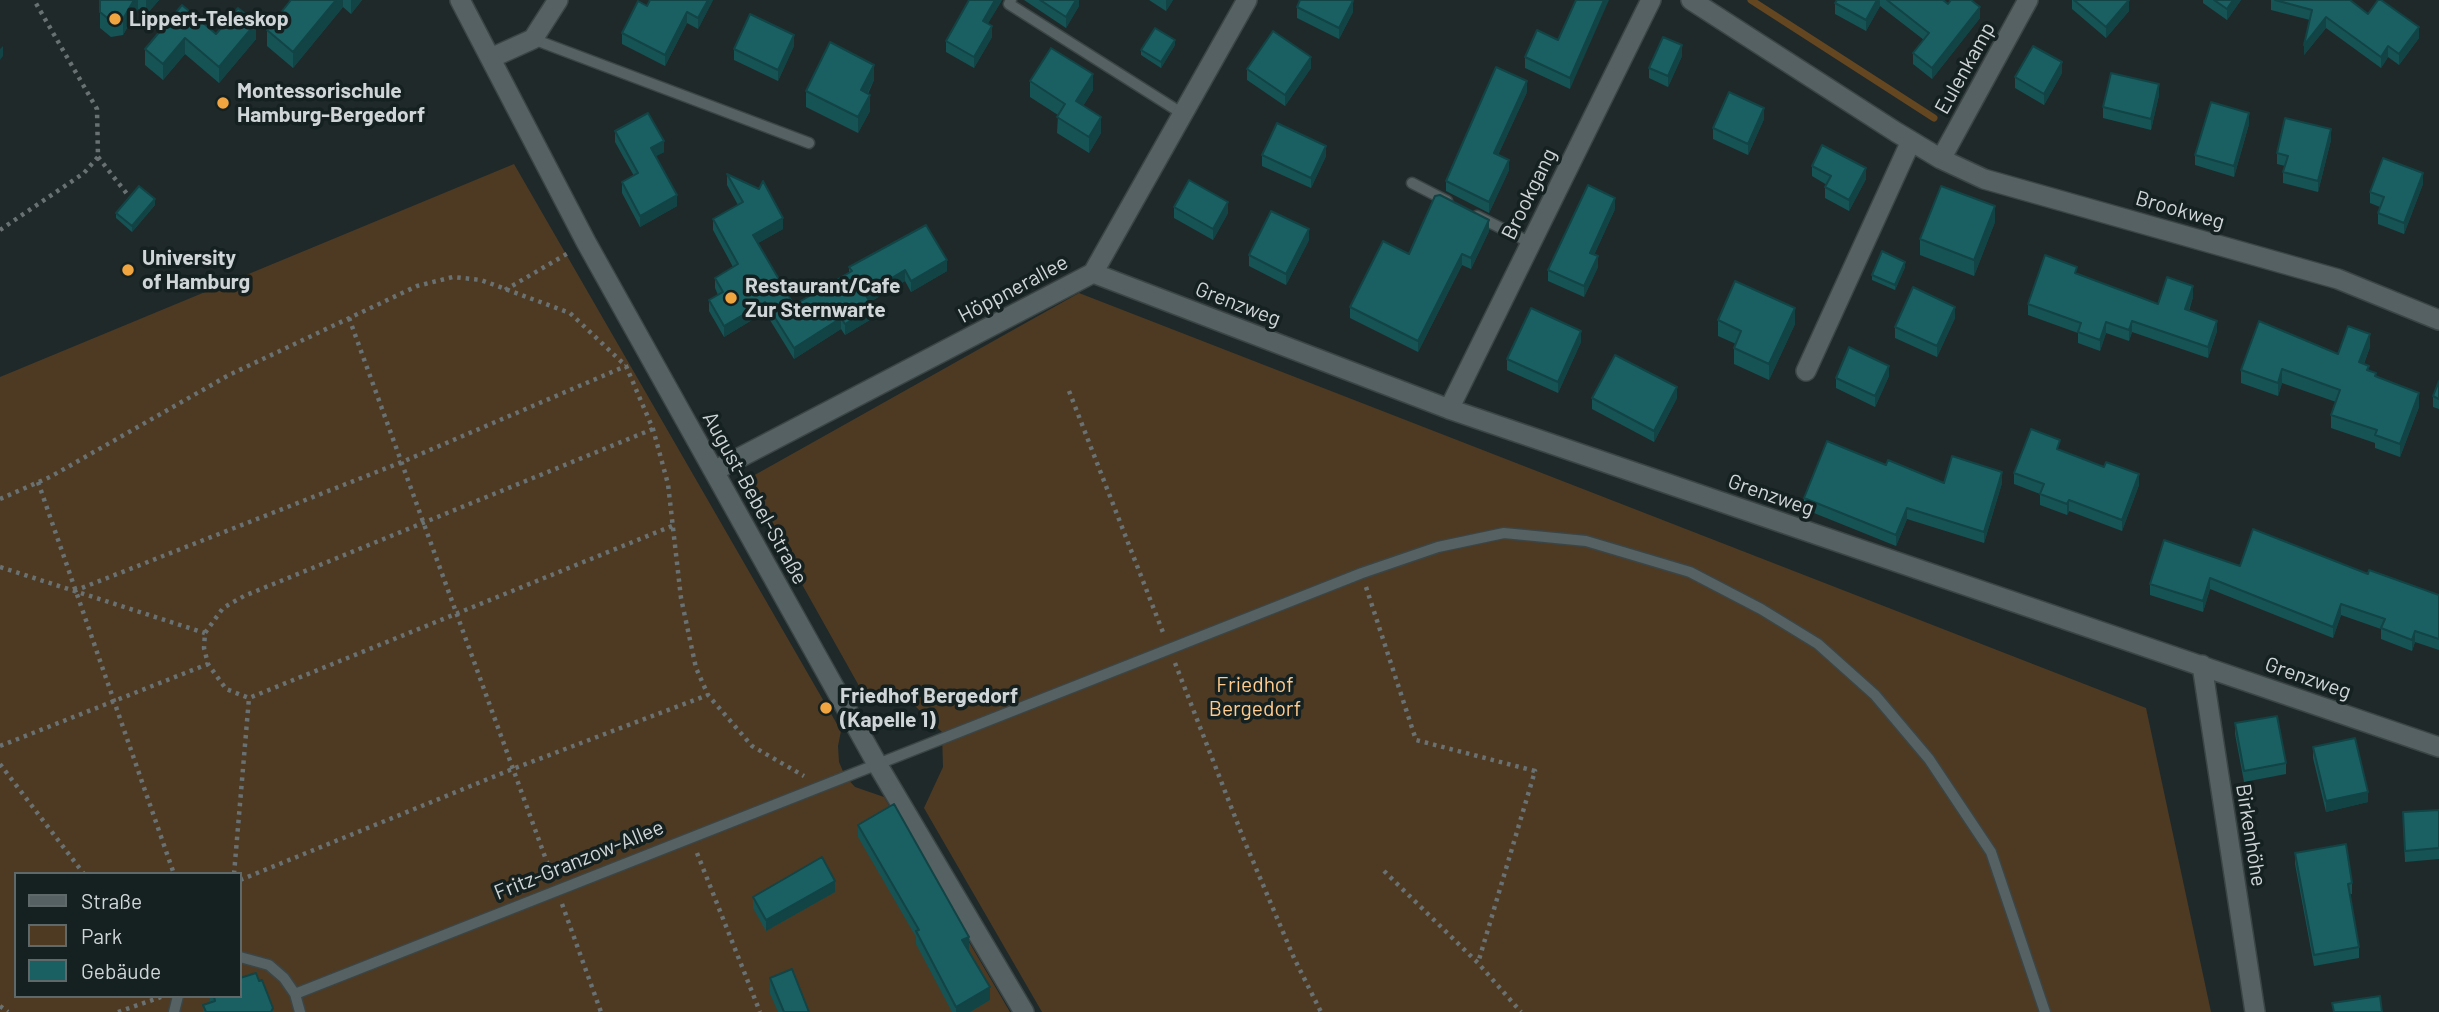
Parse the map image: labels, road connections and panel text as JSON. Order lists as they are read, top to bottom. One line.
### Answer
{"streets":{"street":["Eulenkamp","Brookgang","Brookweg","Höppnerallee","Grenzweg","August-Bebel-Straße","Birkenhöhe"],"lane":["Fritz-Granzow-Allee"]},"crossings":[["Eulenkamp","Brookweg"],["Brookgang","Grenzweg"],["Höppnerallee","Grenzweg"],["Höppnerallee","August-Bebel-Straße"],["Grenzweg","Birkenhöhe"],["August-Bebel-Straße","Fritz-Granzow-Allee"]],"parks":["Friedhof Bergedorf"],"places":["Lippert-Teleskop","Montessorischule Hamburg-Bergedorf","University of Hamburg","Restaurant/Cafe Zur Sternwarte","Friedhof Bergedorf (Kapelle 1)"],"legend":["Straße","Park","Gebäude"]}
